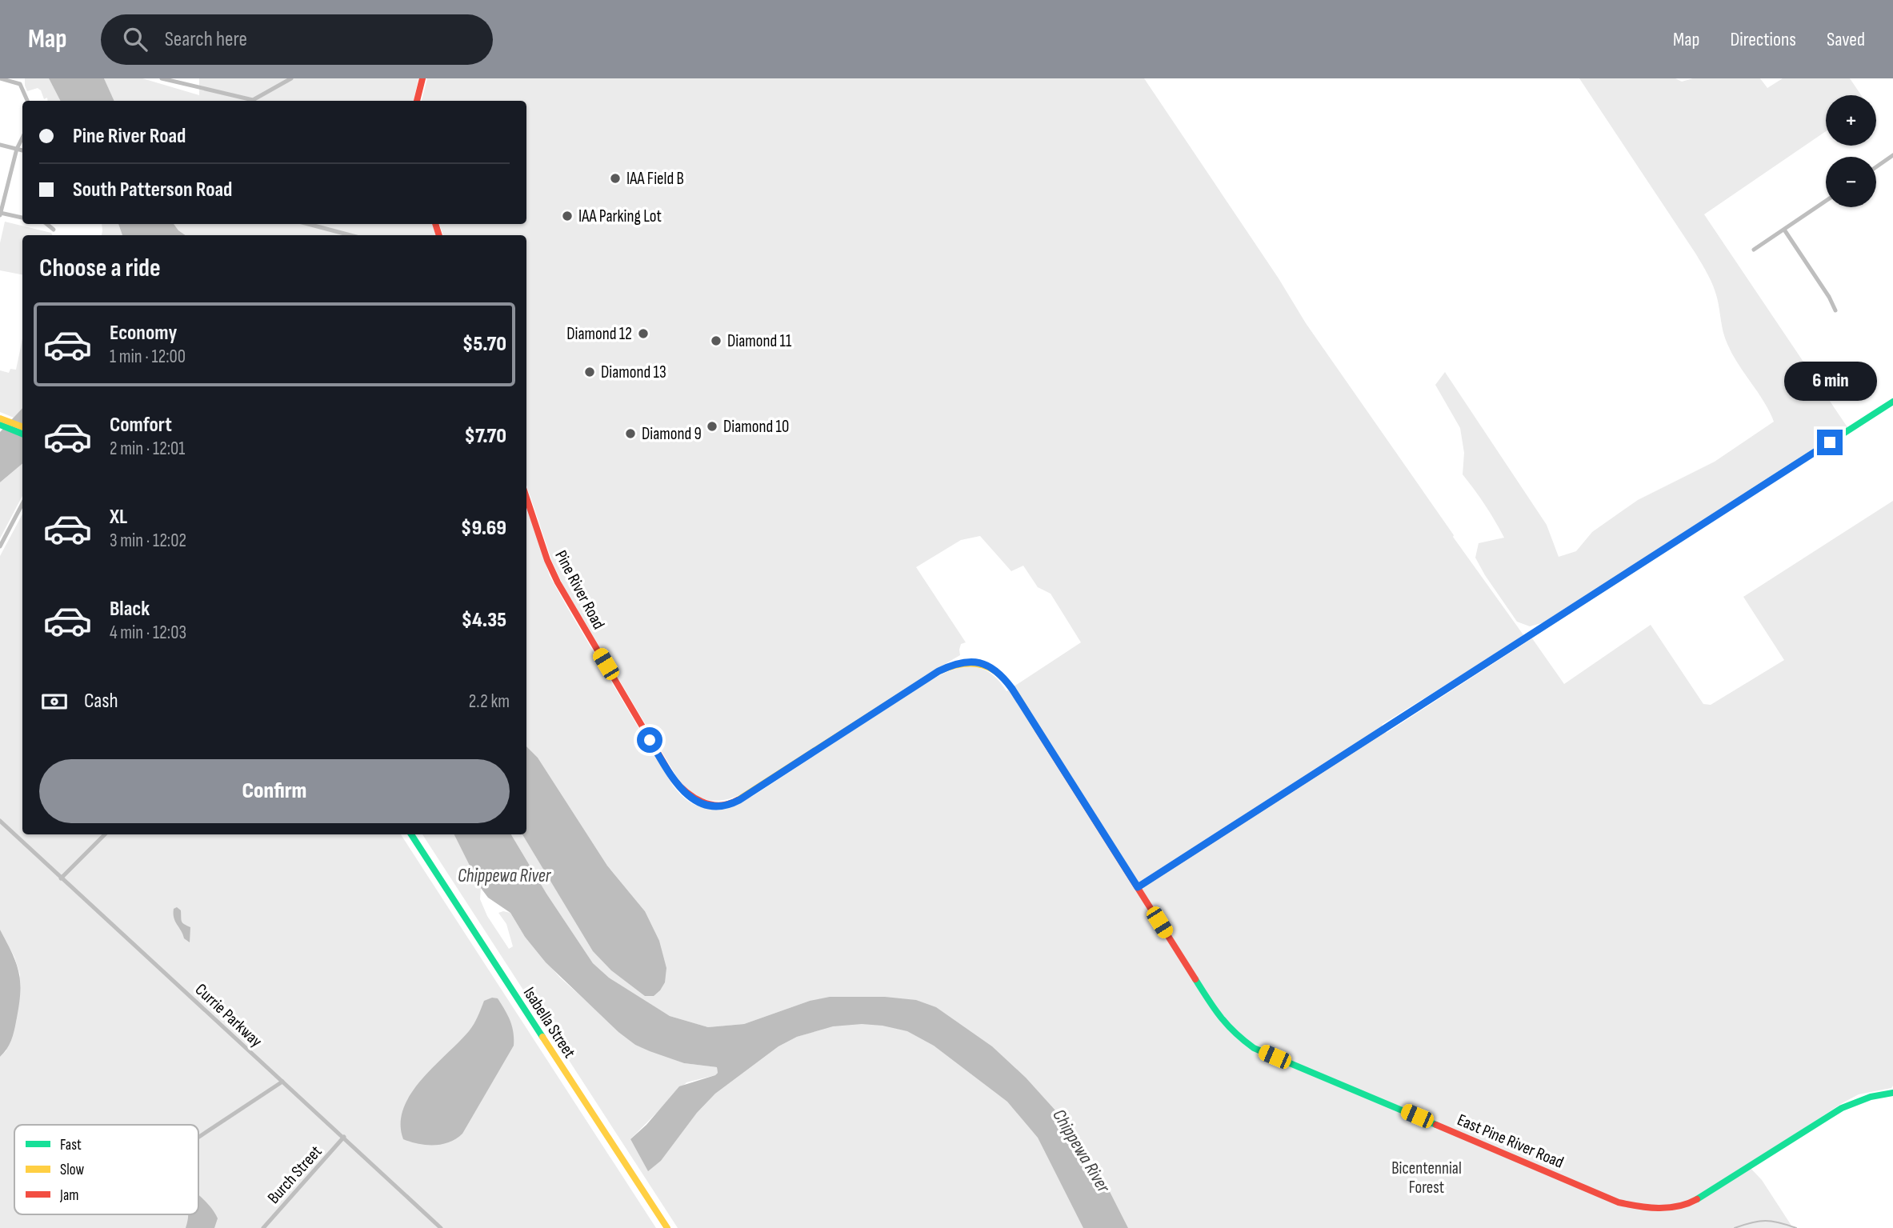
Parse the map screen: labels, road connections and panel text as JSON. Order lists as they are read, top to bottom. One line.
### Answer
{"streets":{"main road":["Pine River Road","Isabella Street","East Pine River Road"],"street":["Currie Parkway","Burch Street"]},"crossings":[["Pine River Road","East Pine River Road"],["Currie Parkway","Burch Street"]],"water":["Chippewa River"],"parks":["Bicentennial Forest"],"places":["IAA Field B","IAA Parking Lot","Diamond 12","Diamond 11","Diamond 13","Diamond 10","Diamond 9"],"legend":["Fast","Slow","Jam"],"page":{"header":"Map","search":"Search here","nav":["Map","Directions","Saved"],"map_buttons":["+","−"],"banner":["Pine River Road","South Patterson Road"],"heading":"Choose a ride","list":[{"name":"Economy","note":"1 min · 12:00","value":"$5.70"},{"name":"Comfort","note":"2 min · 12:01","value":"$7.70"},{"name":"XL","note":"3 min · 12:02","value":"$9.69"},{"name":"Black","note":"4 min · 12:03","value":"$4.35"}],"bubble":"6 min","pay":["Cash","2.2 km"],"buttons":"Confirm"}}
